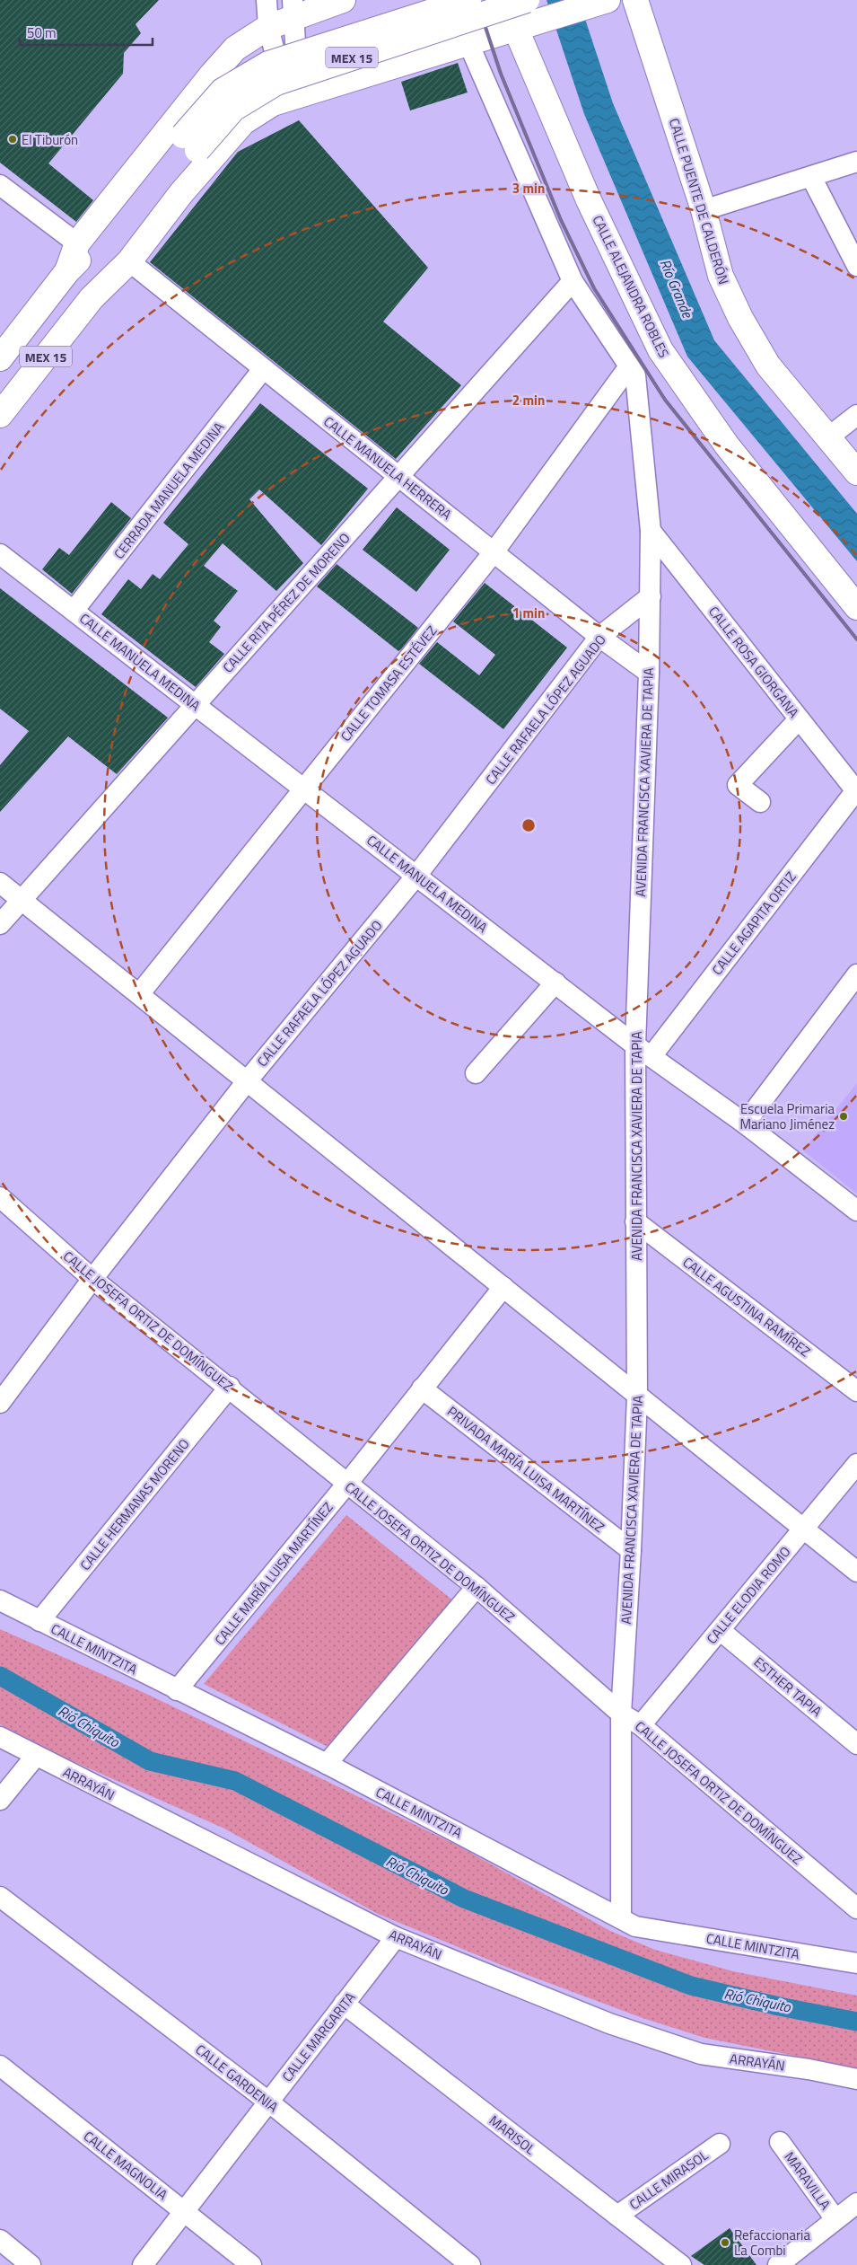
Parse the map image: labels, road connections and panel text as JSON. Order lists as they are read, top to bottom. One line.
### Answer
{"streets":{"main road":["MEX 15","CALLE PUENTE DE CALDERÓN","CALLE ALEJANDRA ROBLES"],"street":["CALLE MANUELA HERRERA","CERRADA MANUELA MEDINA","CALLE RITA PÉREZ DE MORENO","CALLE MANUELA MEDINA","CALLE ROSA GIORGANA","CALLE TOMASA ESTÉVEZ","CALLE RAFAELA LÓPEZ AGUADO","AVENIDA FRANCISCA XAVIERA DE TAPIA","CALLE AGAPITA ORTIZ","CALLE AGUSTINA RAMÍREZ","CALLE JOSEFA ORTIZ DE DOMÍNGUEZ","PRIVADA MARÍA LUISA MARTÍNEZ","CALLE HERMANAS MORENO","CALLE MARÍA LUISA MARTÍNEZ","CALLE ELODIA ROMO","CALLE MINTZITA","ESTHER TAPIA","ARRAYÁN","CALLE MARGARITA","CALLE GARDENIA","MARISOL","CALLE MAGNOLIA","CALLE MIRASOL","MARAVILLA"]},"crossings":[["MEX 15","CALLE ALEJANDRA ROBLES"],["CALLE MANUELA HERRERA","CERRADA MANUELA MEDINA"],["CALLE MANUELA HERRERA","CALLE RITA PÉREZ DE MORENO"],["CALLE MANUELA HERRERA","CALLE TOMASA ESTÉVEZ"],["CALLE MANUELA HERRERA","CALLE RAFAELA LÓPEZ AGUADO"],["CALLE MANUELA HERRERA","AVENIDA FRANCISCA XAVIERA DE TAPIA"],["CERRADA MANUELA MEDINA","CALLE MANUELA MEDINA"],["CALLE RITA PÉREZ DE MORENO","CALLE MANUELA MEDINA"],["CALLE MANUELA MEDINA","CALLE TOMASA ESTÉVEZ"],["CALLE MANUELA MEDINA","CALLE RAFAELA LÓPEZ AGUADO"],["CALLE MANUELA MEDINA","AVENIDA FRANCISCA XAVIERA DE TAPIA"],["CALLE MANUELA MEDINA","CALLE AGAPITA ORTIZ"],["CALLE ROSA GIORGANA","AVENIDA FRANCISCA XAVIERA DE TAPIA"],["CALLE ROSA GIORGANA","CALLE AGAPITA ORTIZ"],["CALLE TOMASA ESTÉVEZ","AVENIDA FRANCISCA XAVIERA DE TAPIA"],["CALLE RAFAELA LÓPEZ AGUADO","AVENIDA FRANCISCA XAVIERA DE TAPIA"],["CALLE RAFAELA LÓPEZ AGUADO","CALLE JOSEFA ORTIZ DE DOMÍNGUEZ"],["AVENIDA FRANCISCA XAVIERA DE TAPIA","CALLE AGAPITA ORTIZ"],["AVENIDA FRANCISCA XAVIERA DE TAPIA","CALLE AGUSTINA RAMÍREZ"],["AVENIDA FRANCISCA XAVIERA DE TAPIA","CALLE JOSEFA ORTIZ DE DOMÍNGUEZ"],["AVENIDA FRANCISCA XAVIERA DE TAPIA","PRIVADA MARÍA LUISA MARTÍNEZ"],["AVENIDA FRANCISCA XAVIERA DE TAPIA","CALLE MINTZITA"],["CALLE JOSEFA ORTIZ DE DOMÍNGUEZ","CALLE HERMANAS MORENO"],["CALLE JOSEFA ORTIZ DE DOMÍNGUEZ","CALLE MARÍA LUISA MARTÍNEZ"],["CALLE JOSEFA ORTIZ DE DOMÍNGUEZ","CALLE ELODIA ROMO"],["PRIVADA MARÍA LUISA MARTÍNEZ","CALLE MARÍA LUISA MARTÍNEZ"],["CALLE HERMANAS MORENO","CALLE MINTZITA"],["CALLE MARÍA LUISA MARTÍNEZ","CALLE MINTZITA"],["CALLE ELODIA ROMO","ESTHER TAPIA"],["ARRAYÁN","CALLE MARGARITA"],["CALLE MARGARITA","CALLE GARDENIA"],["CALLE MARGARITA","MARISOL"],["CALLE MARGARITA","CALLE MAGNOLIA"],["MARISOL","CALLE MIRASOL"]],"water":["Río Grande","Rió Chiquito"],"places":["El Tiburón","Escuela Primaria Mariano Jiménez","Refaccionaria La Combi"],"scale_bar":"50 m","rings":["3 min","2 min","1 min"]}
